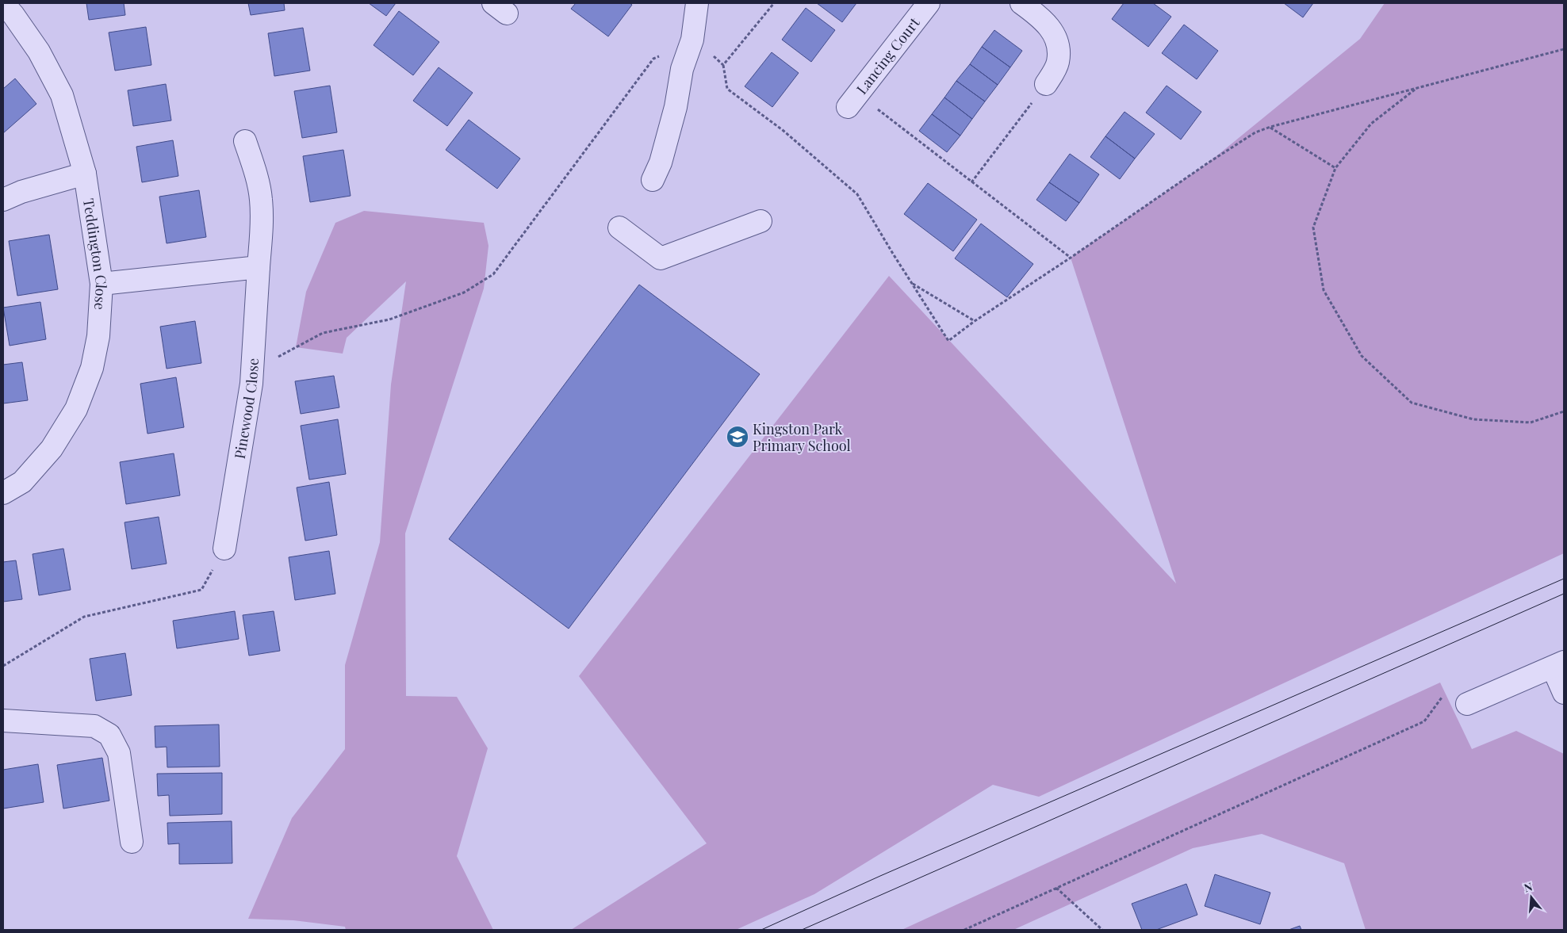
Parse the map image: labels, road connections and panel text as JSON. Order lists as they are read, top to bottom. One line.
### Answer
{"streets":{"street":["Lancing Court","Teddington Close","Pinewood Close"]},"places":{"school or university":["Kingston Park Primary School"]},"north":"top"}
